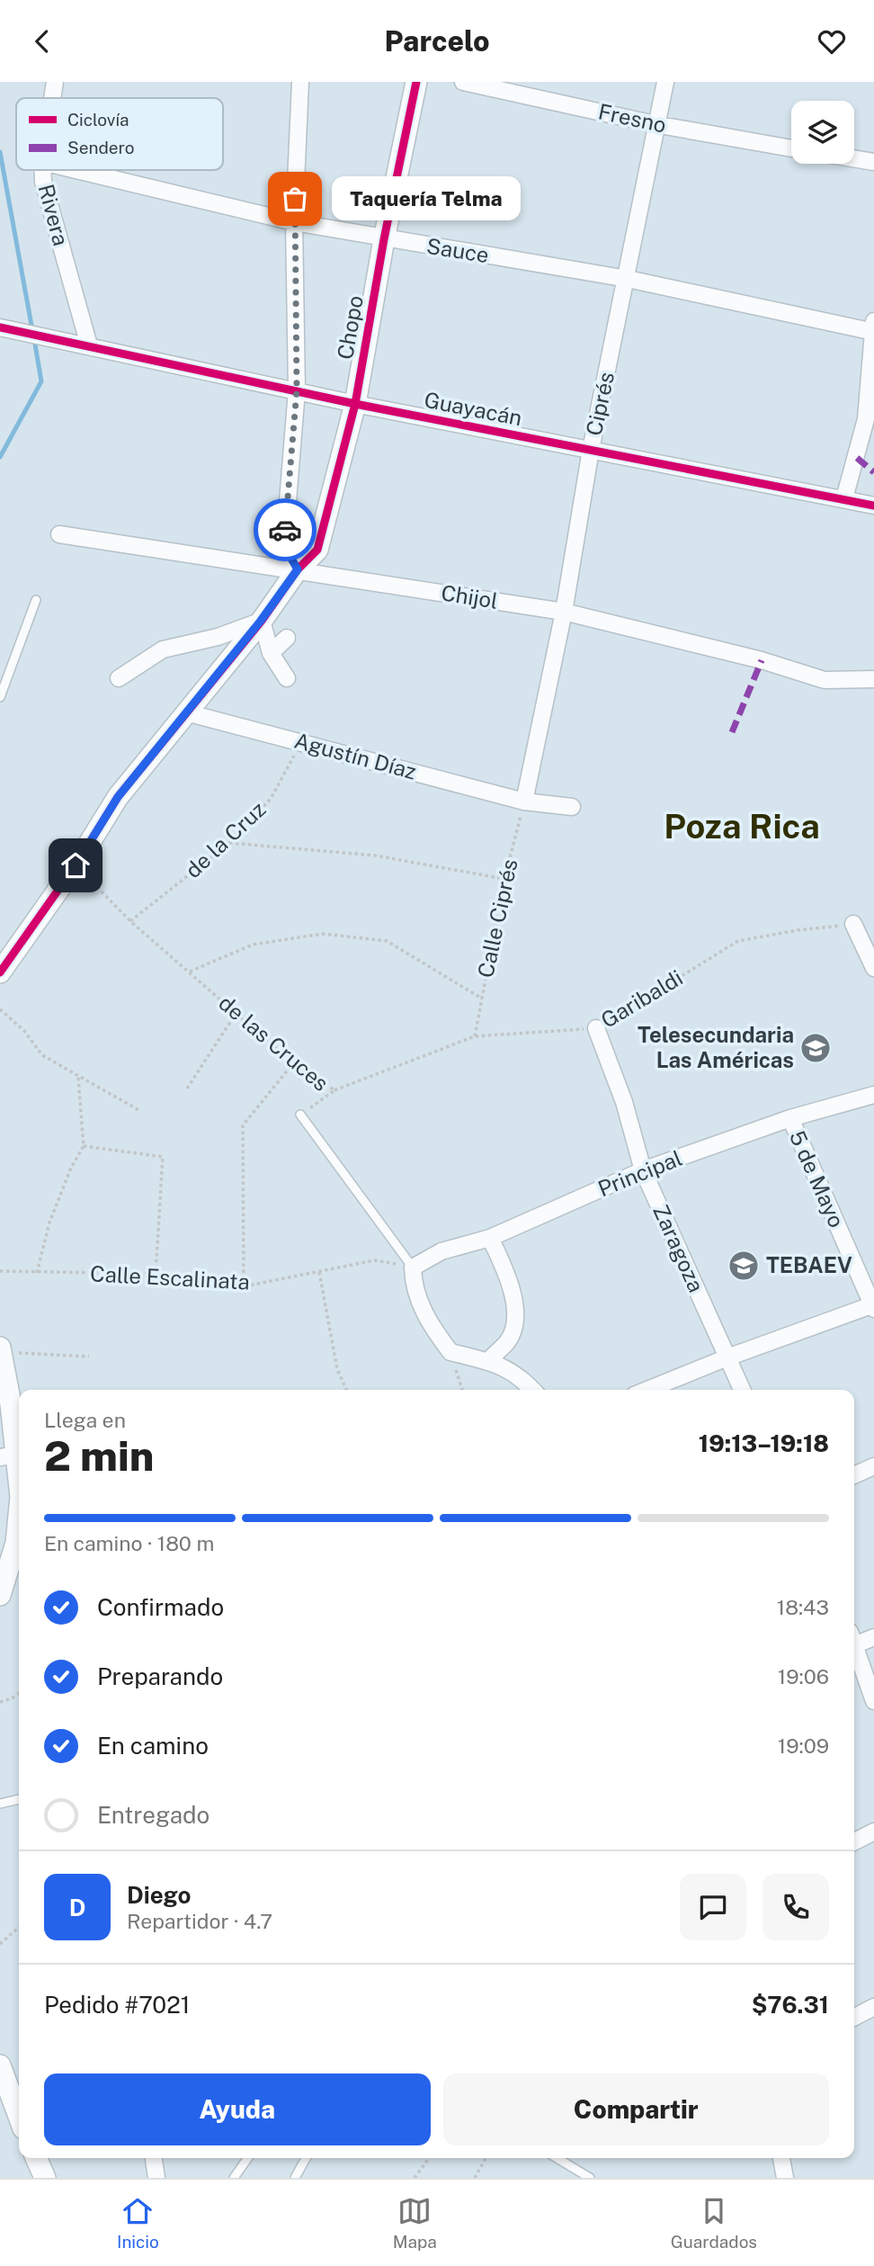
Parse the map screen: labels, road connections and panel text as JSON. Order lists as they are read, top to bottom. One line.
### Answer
{"streets":{"street":["Fresno","Rivera","Sauce","Chopo","Ciprés","Guayacán","Chijol","Agustín Díaz","Principal","5 de Mayo","Zaragoza"],"lane":["de las Cruces"],"path":["de la Cruz","Calle Ciprés","Garibaldi","Calle Escalinata"]},"crossings":[["Fresno","Ciprés"],["Rivera","Guayacán"],["Sauce","Chopo"],["Sauce","Ciprés"],["Chopo","Guayacán"],["Chopo","Chijol"],["Chopo","Agustín Díaz"],["Chopo","de las Cruces"],["Ciprés","Guayacán"],["Ciprés","Chijol"],["Ciprés","Agustín Díaz"],["Ciprés","Calle Ciprés"],["Agustín Díaz","de la Cruz"],["Agustín Díaz","Calle Ciprés"],["de la Cruz","de las Cruces"],["Calle Ciprés","Garibaldi"],["Garibaldi","de las Cruces"],["Garibaldi","Zaragoza"],["de las Cruces","Principal"],["de las Cruces","Calle Escalinata"],["Principal","5 de Mayo"],["Principal","Zaragoza"],["Principal","Calle Escalinata"]],"districts":["Poza Rica"],"places":{"other":["Taquería Telma"],"school or university":["Telesecundaria Las Américas","TEBAEV"]},"legend":["Ciclovía","Sendero"],"page":{"header":"Parcelo","bubble":"Taquería Telma","heading":["2 min","Llega en","19:13–19:18"],"panel":["Diego","Repartidor · 4.7","Pedido #7021","$76.31"],"bar":"En camino · 180 m","list":[["Confirmado","18:43"],["Preparando","19:06"],["En camino","19:09"],"Entregado"],"round":"D","buttons":["Ayuda","Compartir"],"tabs":["Inicio","Mapa","Guardados"]}}
